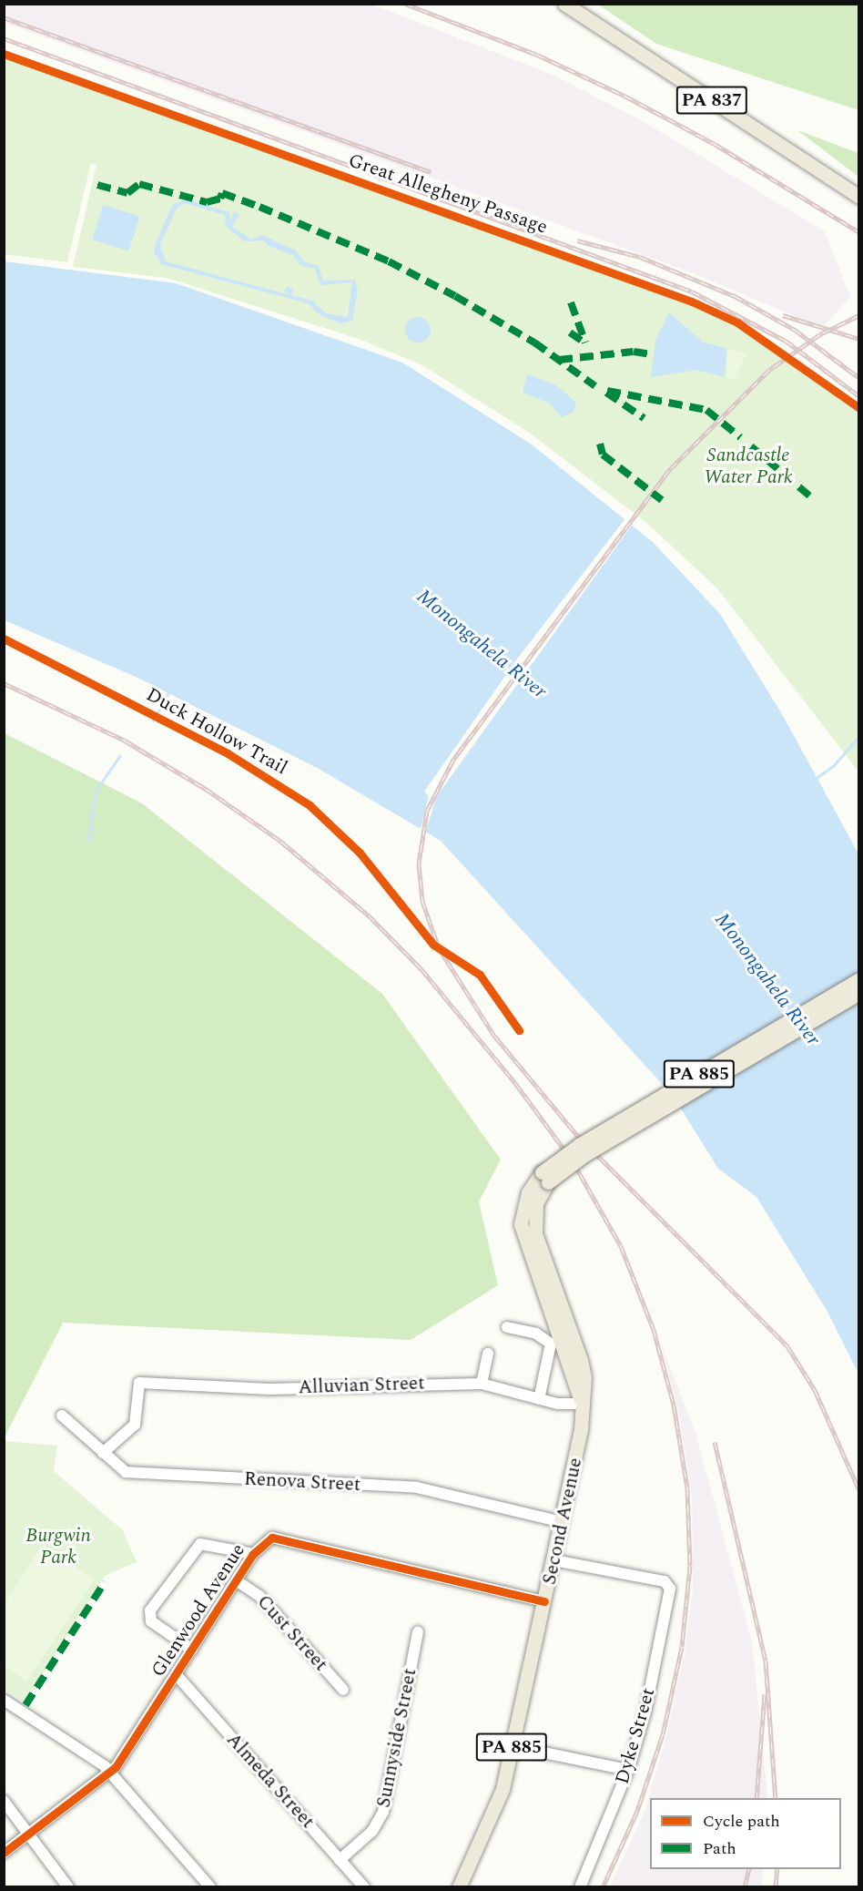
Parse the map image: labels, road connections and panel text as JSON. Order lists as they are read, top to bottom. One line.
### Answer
{"streets":{"main road":["PA 837","PA 885","Second Avenue"],"street":["Alluvian Street","Renova Street","Glenwood Avenue","Cust Street","Dyke Street","Sunnyside Street","Almeda Street"],"cycle path":["Great Allegheny Passage","Duck Hollow Trail"]},"crossings":[["PA 885","Second Avenue"],["Alluvian Street","Renova Street"],["Alluvian Street","Second Avenue"],["Renova Street","Second Avenue"],["Second Avenue","Glenwood Avenue"],["Second Avenue","Dyke Street"],["Glenwood Avenue","Cust Street"],["Glenwood Avenue","Almeda Street"],["Sunnyside Street","Almeda Street"]],"water":["Monongahela River"],"parks":["Sandcastle Water Park","Burgwin Park"],"legend":["Cycle path","Path"]}
